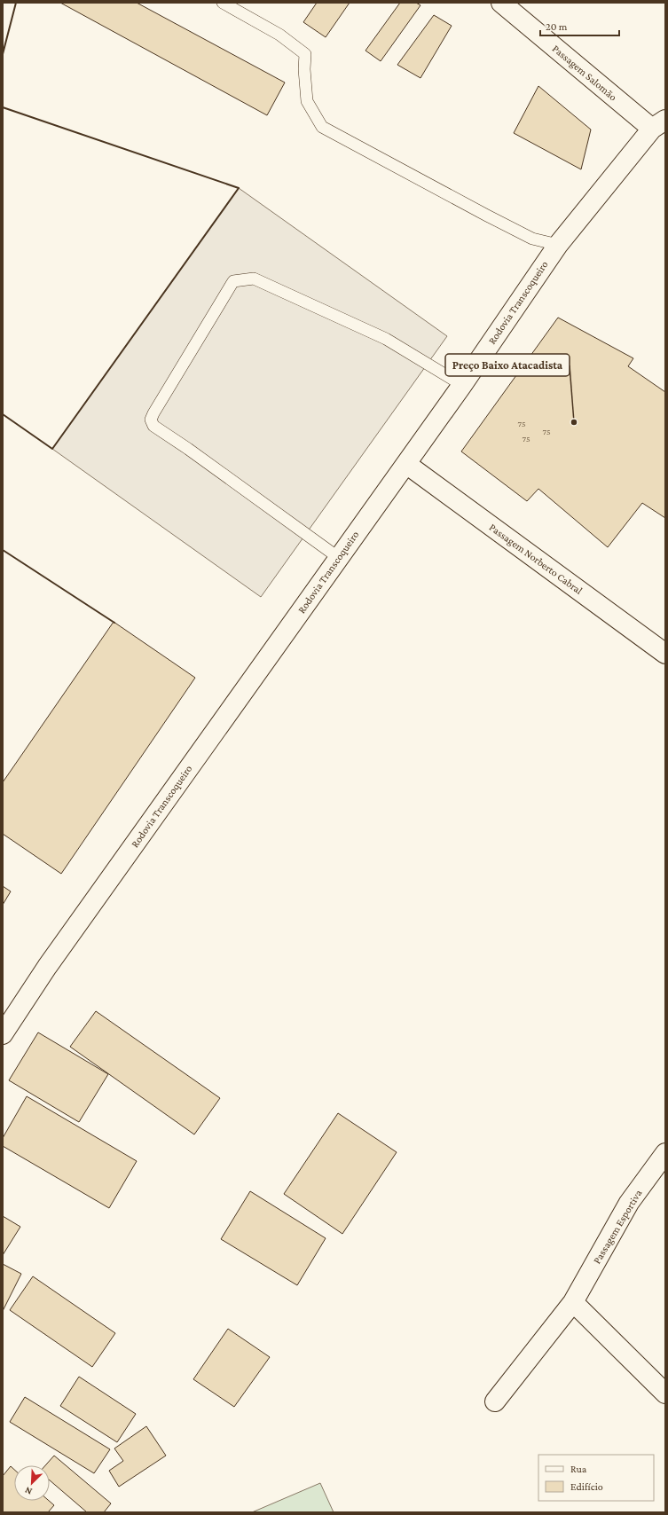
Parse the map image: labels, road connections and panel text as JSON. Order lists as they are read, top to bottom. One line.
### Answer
{"streets":{"main road":["Passagem Salomão","Rodovia Transcoqueiro","Passagem Norberto Cabral","Passagem Esportiva"]},"crossings":[["Passagem Salomão","Rodovia Transcoqueiro"],["Rodovia Transcoqueiro","Passagem Norberto Cabral"]],"places":["Preço Baixo Atacadista"],"house_numbers":["75","75","75"],"legend":["Rua","Edifício"],"scale_bar":"20 m","north":"bottom left"}
